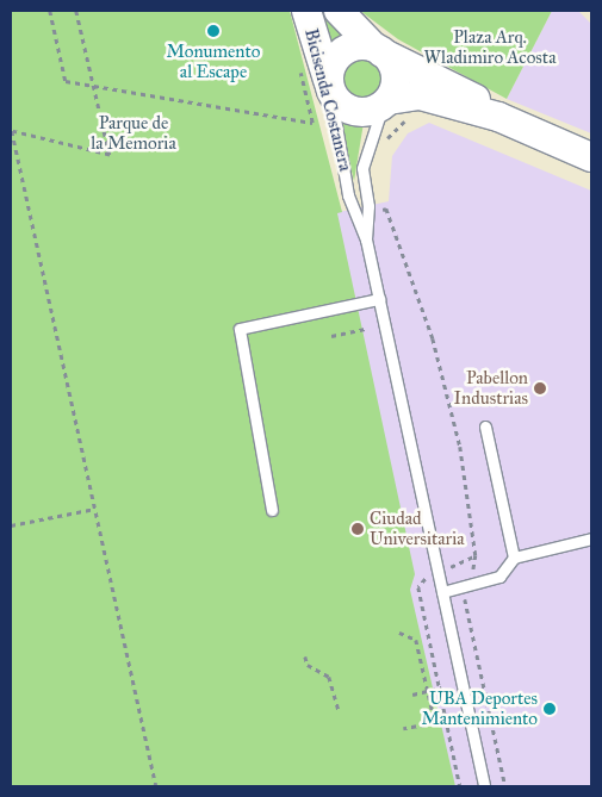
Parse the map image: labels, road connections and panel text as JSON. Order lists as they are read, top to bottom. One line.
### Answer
{"parks":["Plaza Arq. Wladimiro Acosta","Parque de la Memoria"],"places":["Monumento al Escape","Pabellon Industrias","Ciudad Universitaria","UBA Deportes Mantenimiento"]}
